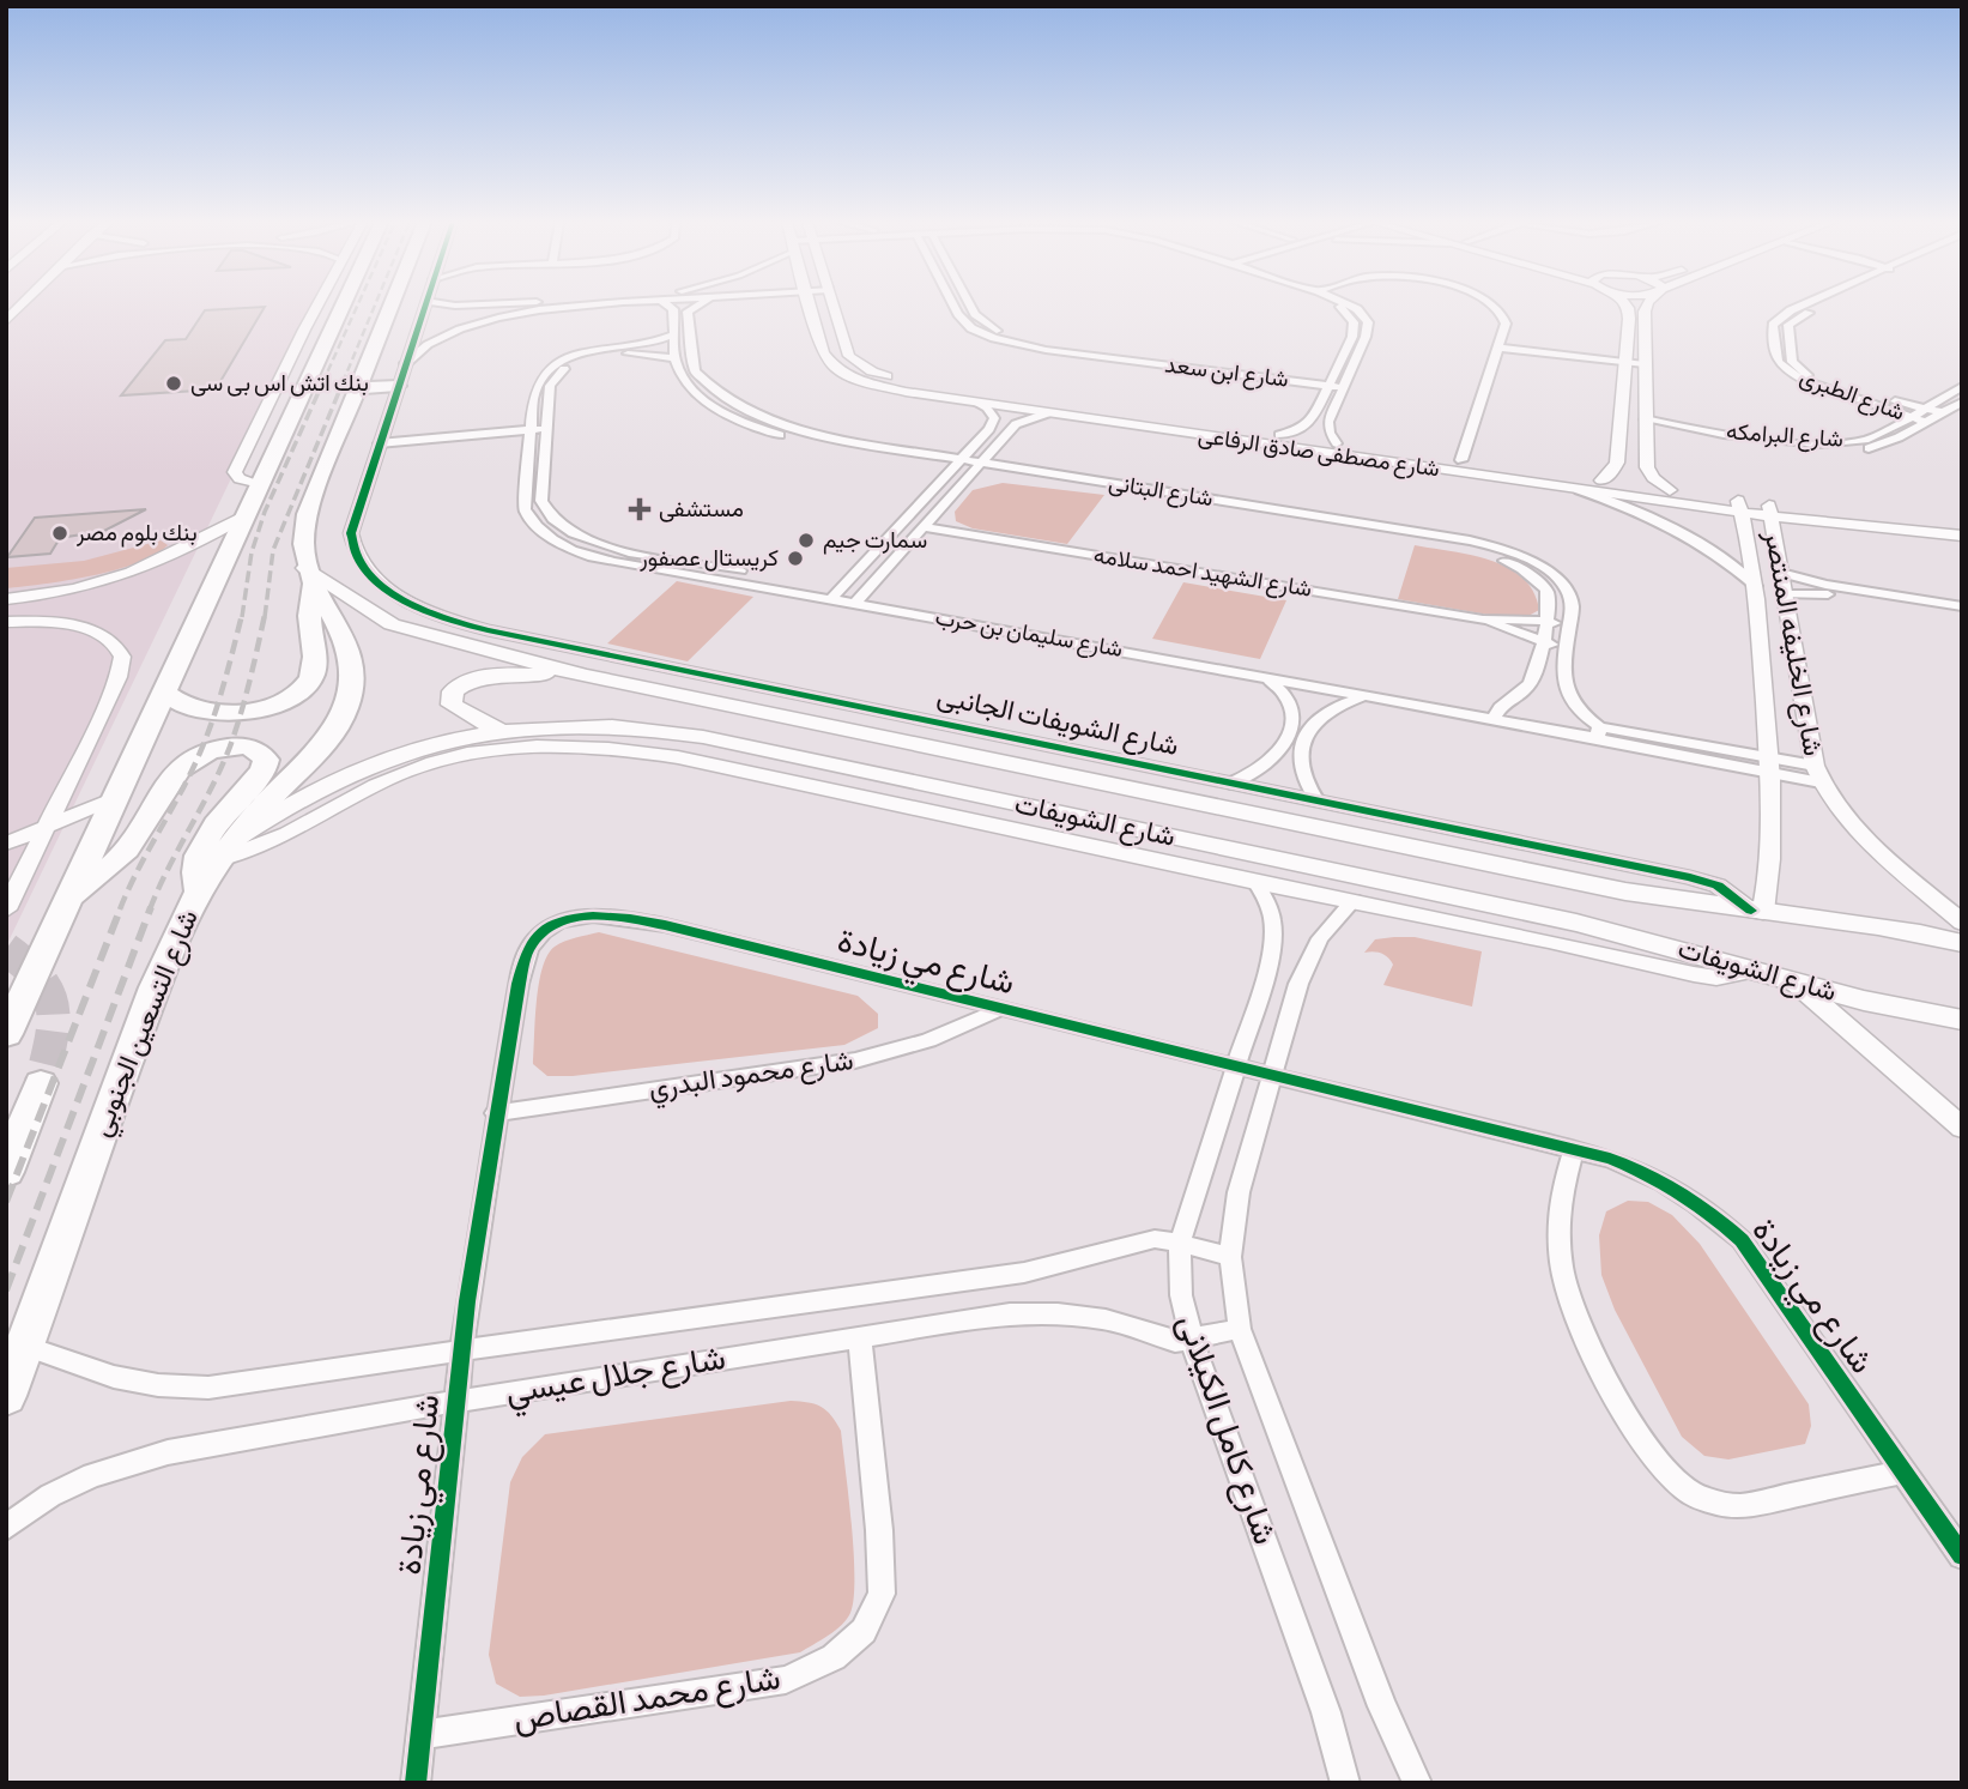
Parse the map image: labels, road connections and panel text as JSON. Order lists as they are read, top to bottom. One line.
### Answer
{"streets":{"highway":["شارع التسعين الجنوبي"],"main road":["شارع الشويفات"],"street":["شارع ابن سعد","شارع الطبرى","شارع البرامكه","شارع مصطفى صادق الرفاعى","شارع البتانى","شارع الشهيد احمد سلامه","شارع سليمان بن حرب","شارع الخليفه المنتصر","شارع الشويفات الجانبى","شارع مي زيادة","شارع محمود البدري","شارع جلال عيسي","شارع كامل الكيلانى","شارع محمد القصاص"]},"crossings":[["شارع الطبرى","شارع البرامكه"],["شارع مصطفى صادق الرفاعى","شارع الخليفه المنتصر"],["شارع البتانى","شارع الشهيد احمد سلامه"],["شارع البتانى","شارع سليمان بن حرب"],["شارع سليمان بن حرب","شارع الخليفه المنتصر"],["شارع الخليفه المنتصر","شارع الشويفات الجانبى"],["شارع الخليفه المنتصر","شارع الشويفات"],["شارع الشويفات الجانبى","شارع الشويفات"],["شارع الشويفات","شارع التسعين الجنوبي"],["شارع مي زيادة","شارع محمود البدري"],["شارع مي زيادة","شارع جلال عيسي"],["شارع مي زيادة","شارع كامل الكيلانى"],["شارع مي زيادة","شارع محمد القصاص"],["شارع التسعين الجنوبي","شارع جلال عيسي"],["شارع جلال عيسي","شارع كامل الكيلانى"],["شارع جلال عيسي","شارع محمد القصاص"]],"places":{"other":["بنك اتش اس بى سى","بنك بلوم مصر","سمارت جيم","كريستال عصفور"],"health":["مستشفى"]}}
